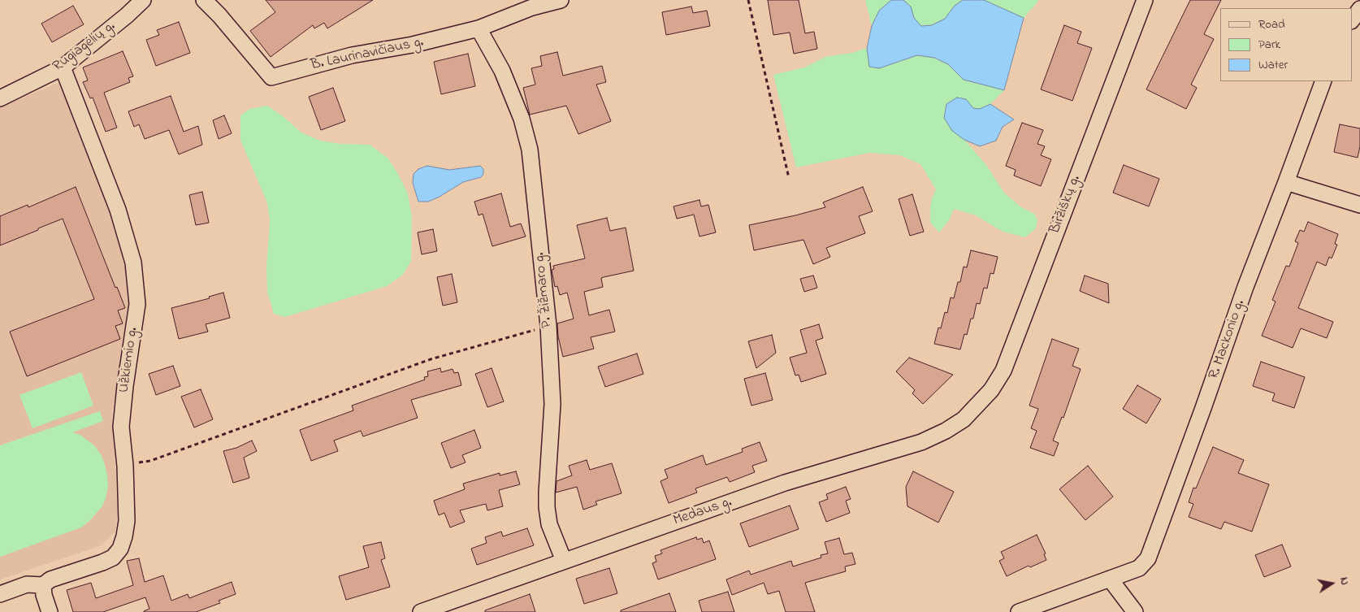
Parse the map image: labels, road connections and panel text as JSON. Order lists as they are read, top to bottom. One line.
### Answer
{"streets":{"street":["Rugiagėlių g.","B. Laurinavičiaus g.","Biržiškų g.","P. Žižmaro g.","R. Mackonio g.","Užkiemio g.","Medaus g."]},"crossings":[["Rugiagėlių g.","Užkiemio g."],["B. Laurinavičiaus g.","P. Žižmaro g."],["Biržiškų g.","Medaus g."],["P. Žižmaro g.","Medaus g."]],"legend":["Road","Park","Water"],"north":"right"}
